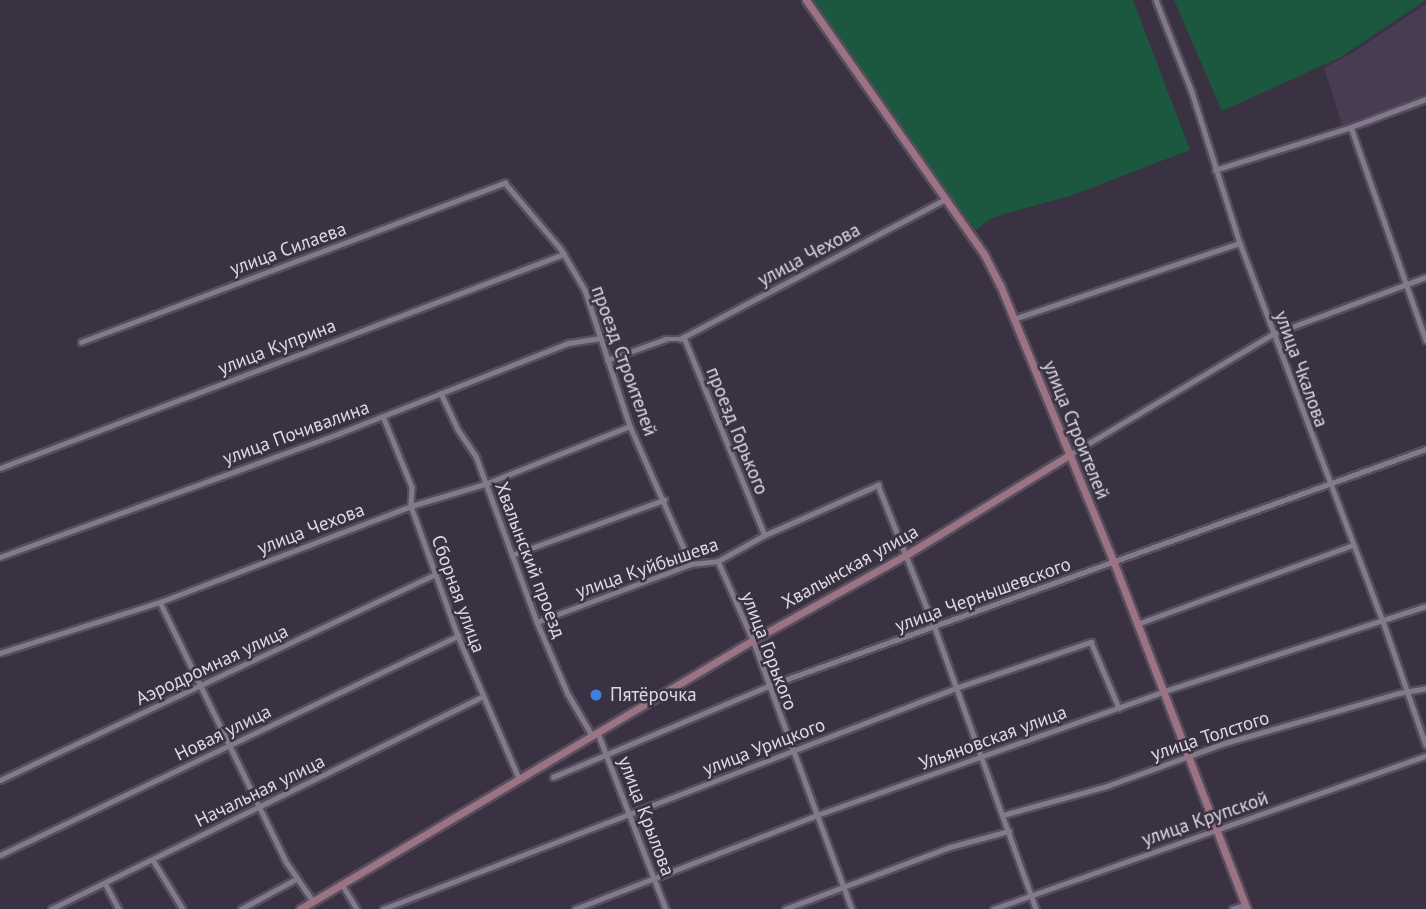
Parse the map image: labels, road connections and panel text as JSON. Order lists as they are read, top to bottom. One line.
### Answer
{"streets":{"street":["улица Силаева","улица Чехова","улица Куприна","проезд Строителей","улица Чкалова","улица Строителей","проезд Горького","улица Почивалина","Хвалынский проезд","Хвалынская улица","улица Куйбышева","Сборная улица","улица Чернышевского","улица Горького","Аэродромная улица","Новая улица","улица Толстого","Ульяновская улица","улица Урицкого","Начальная улица","улица Крылова","улица Крупской"]},"crossings":[["улица Силаева","проезд Строителей"],["улица Чехова","проезд Строителей"],["улица Чехова","улица Строителей"],["улица Чехова","проезд Горького"],["улица Чехова","Хвалынский проезд"],["улица Чехова","Сборная улица"],["улица Куприна","проезд Строителей"],["проезд Строителей","улица Почивалина"],["проезд Строителей","улица Куйбышева"],["улица Чкалова","Хвалынская улица"],["улица Чкалова","улица Чернышевского"],["улица Чкалова","улица Толстого"],["улица Чкалова","Ульяновская улица"],["улица Строителей","Хвалынская улица"],["улица Строителей","улица Чернышевского"],["улица Строителей","улица Толстого"],["улица Строителей","Ульяновская улица"],["улица Строителей","улица Крупской"],["проезд Горького","улица Куйбышева"],["улица Почивалина","Хвалынский проезд"],["улица Почивалина","Сборная улица"],["Хвалынский проезд","Хвалынская улица"],["Хвалынский проезд","улица Куйбышева"],["Хвалынский проезд","улица Крылова"],["Хвалынская улица","улица Куйбышева"],["Хвалынская улица","Сборная улица"],["Хвалынская улица","улица Горького"],["Хвалынская улица","улица Крылова"],["улица Куйбышева","улица Горького"],["Сборная улица","Аэродромная улица"],["Сборная улица","Новая улица"],["Сборная улица","Начальная улица"],["улица Чернышевского","улица Горького"],["улица Чернышевского","улица Крылова"],["улица Горького","Ульяновская улица"],["улица Горького","улица Урицкого"],["Ульяновская улица","улица Урицкого"],["Ульяновская улица","улица Крылова"],["улица Урицкого","улица Крылова"]],"places":["Пятёрочка"]}
